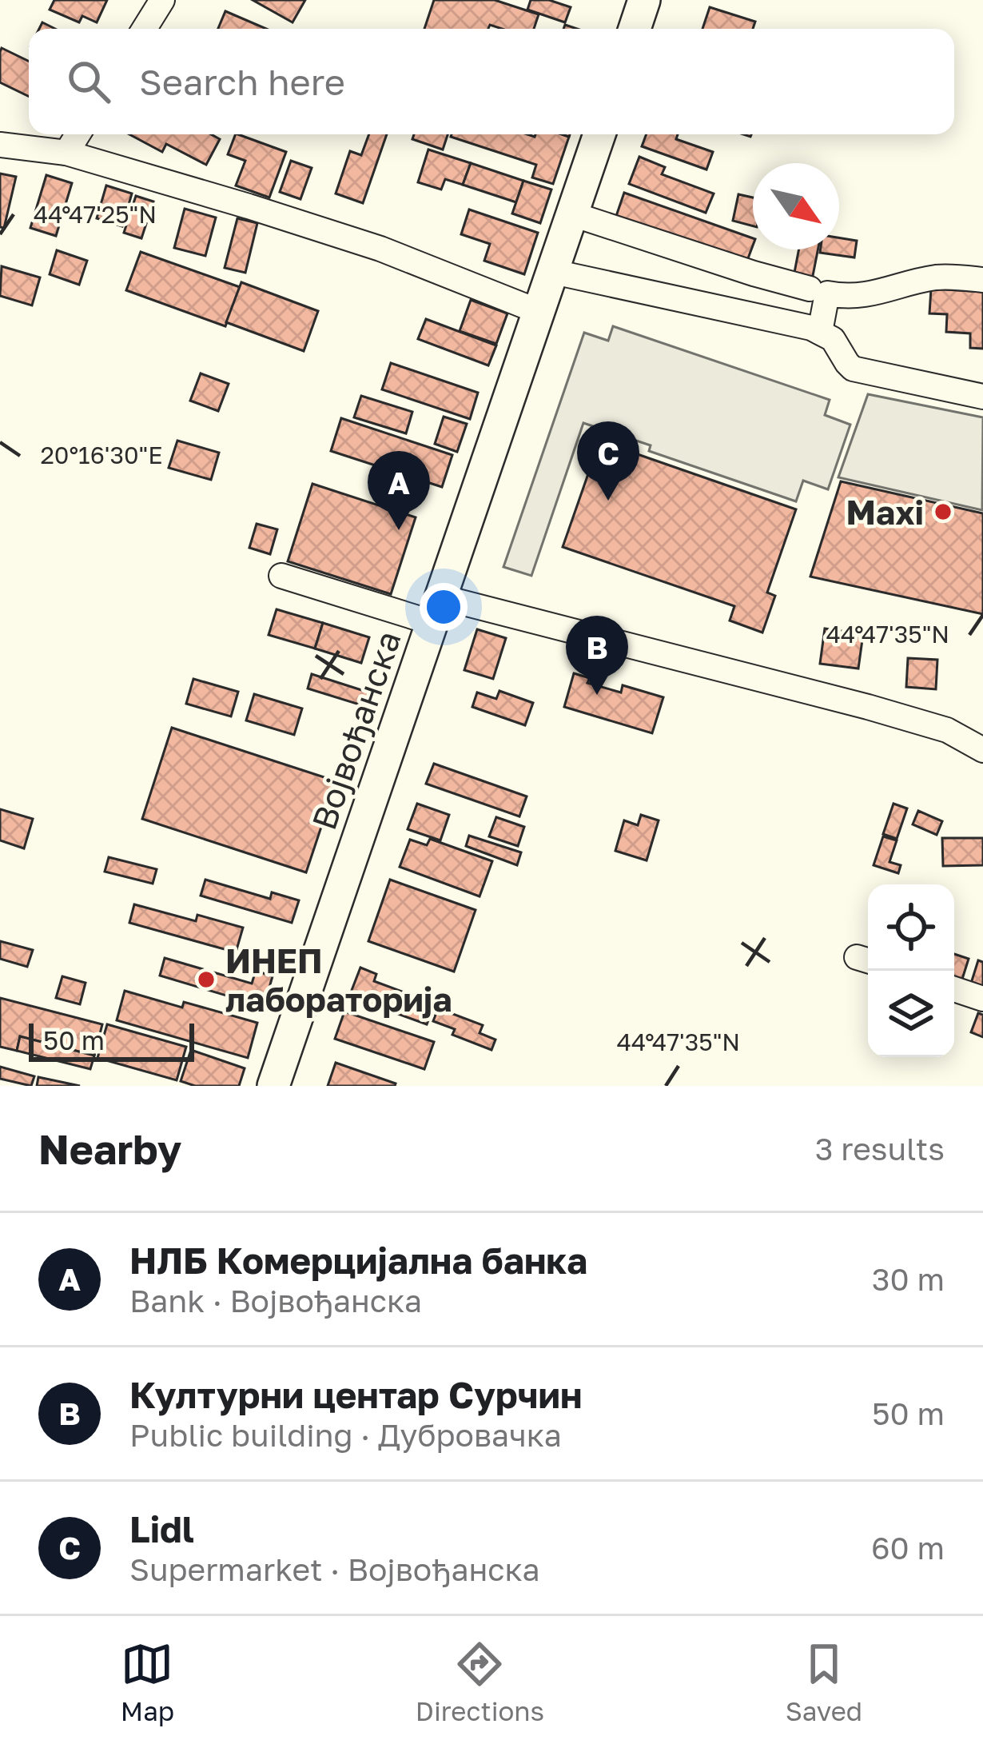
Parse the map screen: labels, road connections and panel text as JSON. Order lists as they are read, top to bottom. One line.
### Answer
{"streets":{"main road":["Војвођанска"]},"places":["Maxi","ИНЕП лабораторија"],"scale_bar":"50 m","north":"bottom right","page":{"search":"Search here","pins":["C","A","B"],"scale":"50 m","heading":["Nearby","3 results"],"list":[{"mark":"A","name":"НЛБ Комерцијална банка","note":"Bank · Војвођанска","value":"30 m"},{"mark":"B","name":"Културни центар Сурчин","note":"Public building · Дубровачка","value":"50 m"},{"mark":"C","name":"Lidl","note":"Supermarket · Војвођанска","value":"60 m"}],"nav":["Map","Directions","Saved"]},"coordinates":["44°47'25\"N","20°16'30\"E","44°47'35\"N"]}
